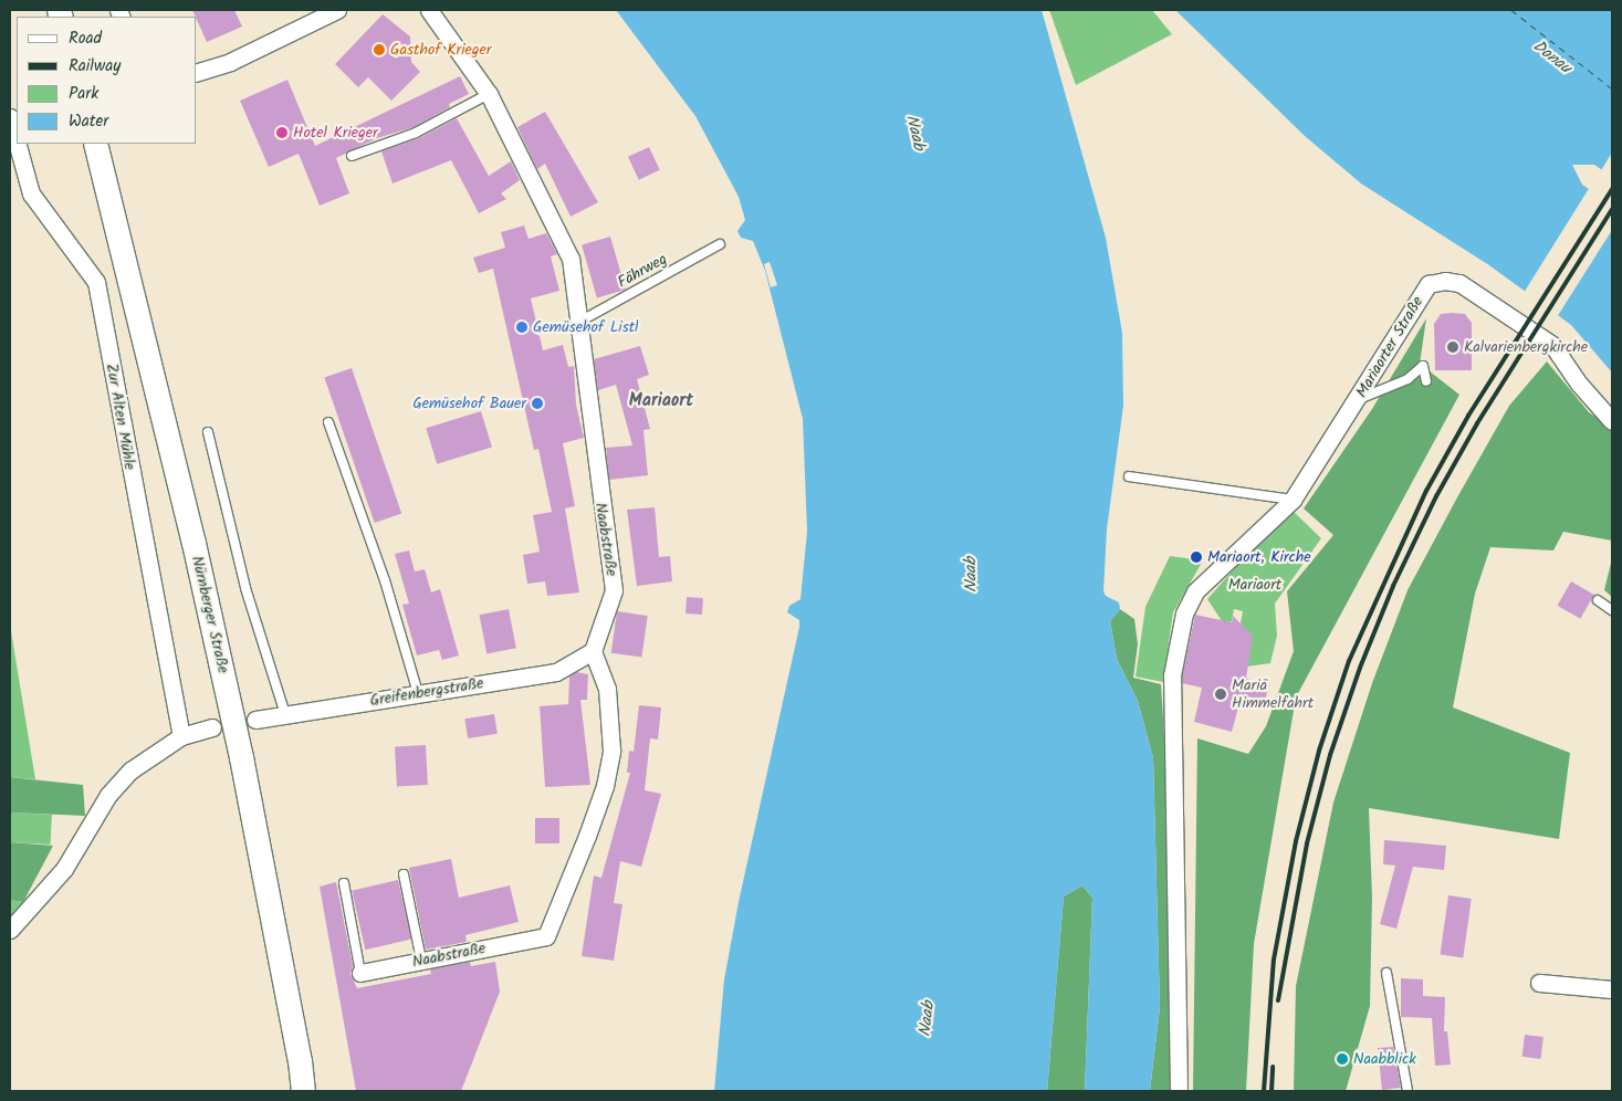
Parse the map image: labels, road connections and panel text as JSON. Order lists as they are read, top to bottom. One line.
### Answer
{"streets":{"main road":["Nürnberger Straße"],"street":["Mariaorter Straße","Zur Alten Mühle","Naabstraße","Greifenbergstraße"],"lane":["Fährweg"]},"crossings":[["Fährweg","Naabstraße"],["Naabstraße","Greifenbergstraße"]],"districts":["Mariaort"],"water":["Donau","Naab"],"parks":["Mariaort"],"places":["Gasthof Krieger","Hotel Krieger","Gemüsehof Listl","Kalvarienbergkirche","Gemüsehof Bauer","Mariaort, Kirche","Mariä Himmelfahrt","Naabblick"],"legend":["Road","Railway","Park","Water"]}
